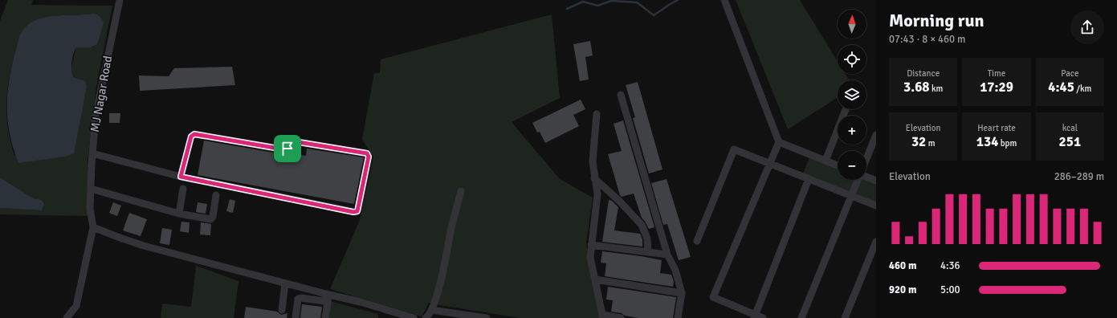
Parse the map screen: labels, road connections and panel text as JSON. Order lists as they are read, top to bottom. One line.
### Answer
{"streets":{"street":["MJ Nagar Road"]},"north":"top","page":{"heading":["Morning run","07:43 · 8 × 460 m"],"map_buttons":["+","−"],"stats":[["Distance","3.68 km"],["Time","17:29"],["Pace","4:45 /km"],["Elevation","32 m"],["Heart rate","134 bpm"],["kcal","251"]],"chart":["Elevation","286–289 m"],"list":[{"name":"460 m","note":"4:36"},{"name":"920 m","note":"5:00"}]}}
